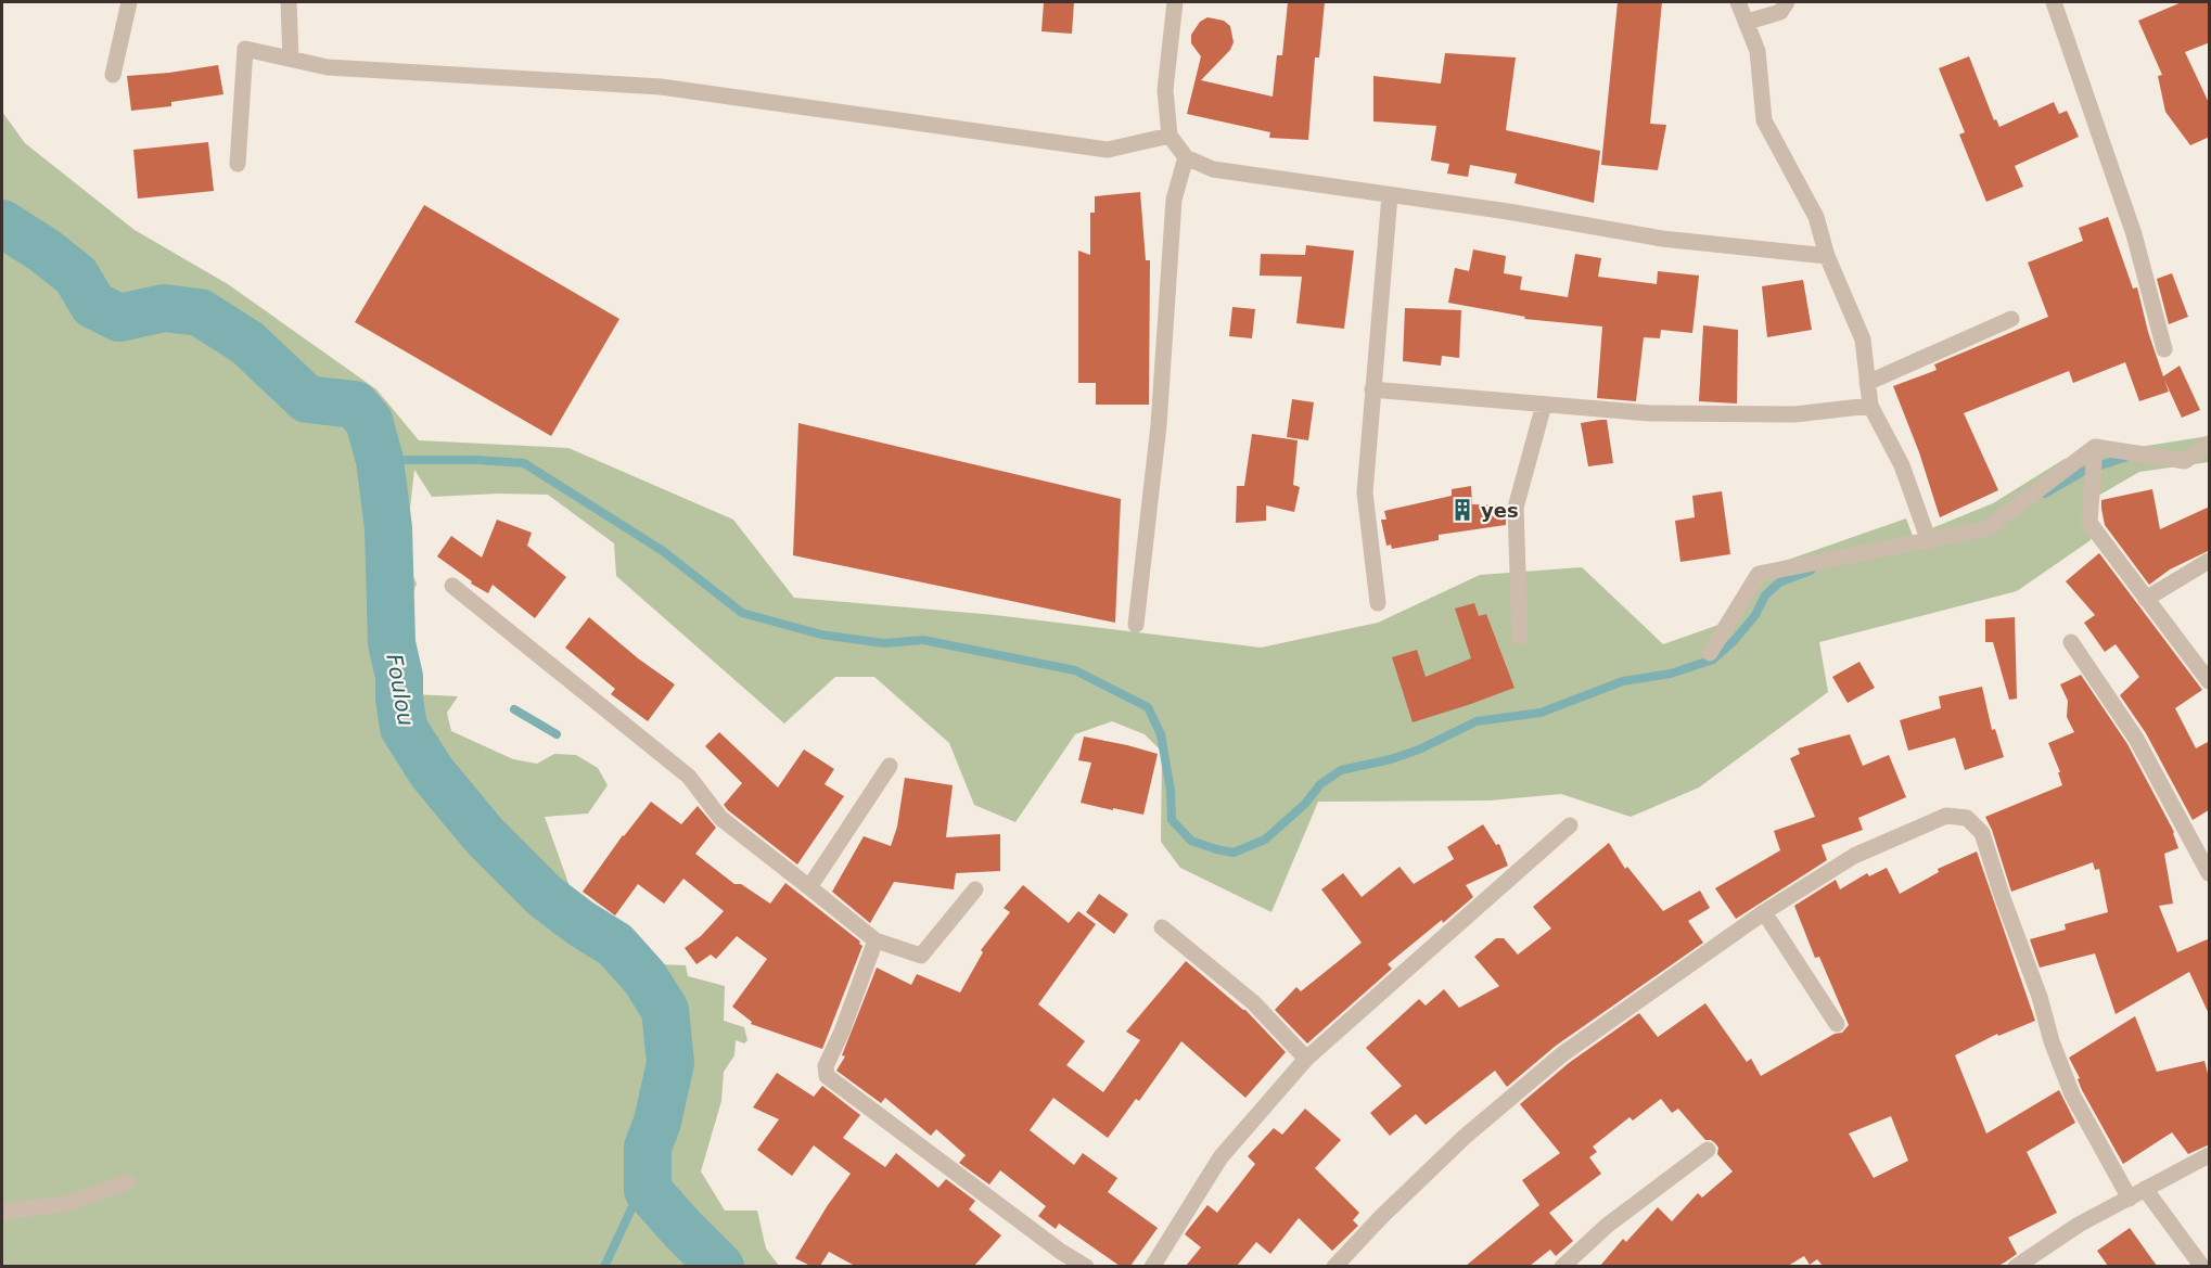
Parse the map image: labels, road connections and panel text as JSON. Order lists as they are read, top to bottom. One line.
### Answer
{"water":["Foulou"],"places":{"building":["yes"]}}
